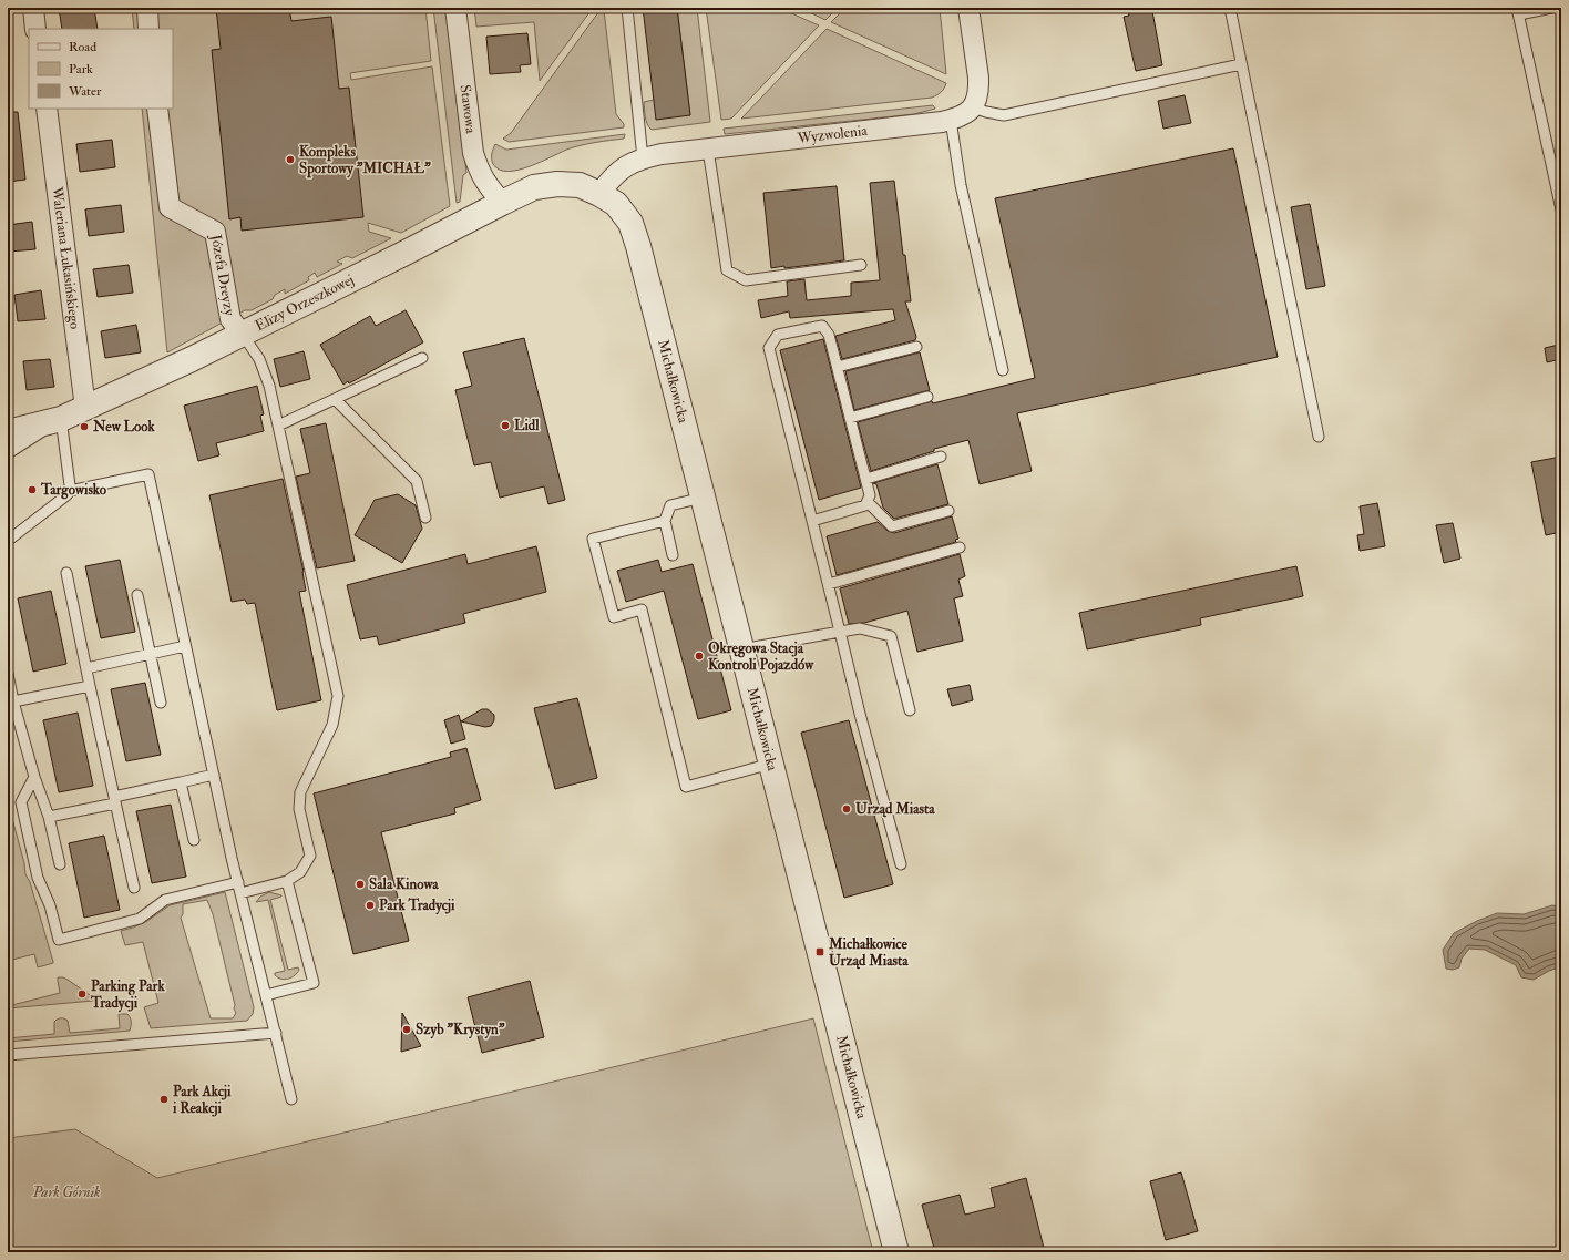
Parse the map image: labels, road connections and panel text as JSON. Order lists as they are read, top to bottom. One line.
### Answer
{"streets":{"street":["Stawowa","Wyzwolenia","Waleriana Łukasińskiego","Józefa Dreyzy","Elizy Orzeszkowej","Michałkowicka"]},"crossings":[["Stawowa","Elizy Orzeszkowej"],["Wyzwolenia","Elizy Orzeszkowej"],["Wyzwolenia","Michałkowicka"],["Waleriana Łukasińskiego","Elizy Orzeszkowej"],["Józefa Dreyzy","Elizy Orzeszkowej"],["Elizy Orzeszkowej","Michałkowicka"]],"parks":["Park Górnik"],"places":{"other":["Kompleks Sportowy \"MICHAŁ\"","Lidl","New Look","Targowisko","Okręgowa Stacja Kontroli Pojazdów","Urząd Miasta","Sala Kinowa","Park Tradycji","Parking Park Tradycji","Szyb \"Krystyn\"","Park Akcji i Reakcji"],"transit":["Michałkowice Urząd Miasta"]},"legend":["Road","Park","Water"]}
